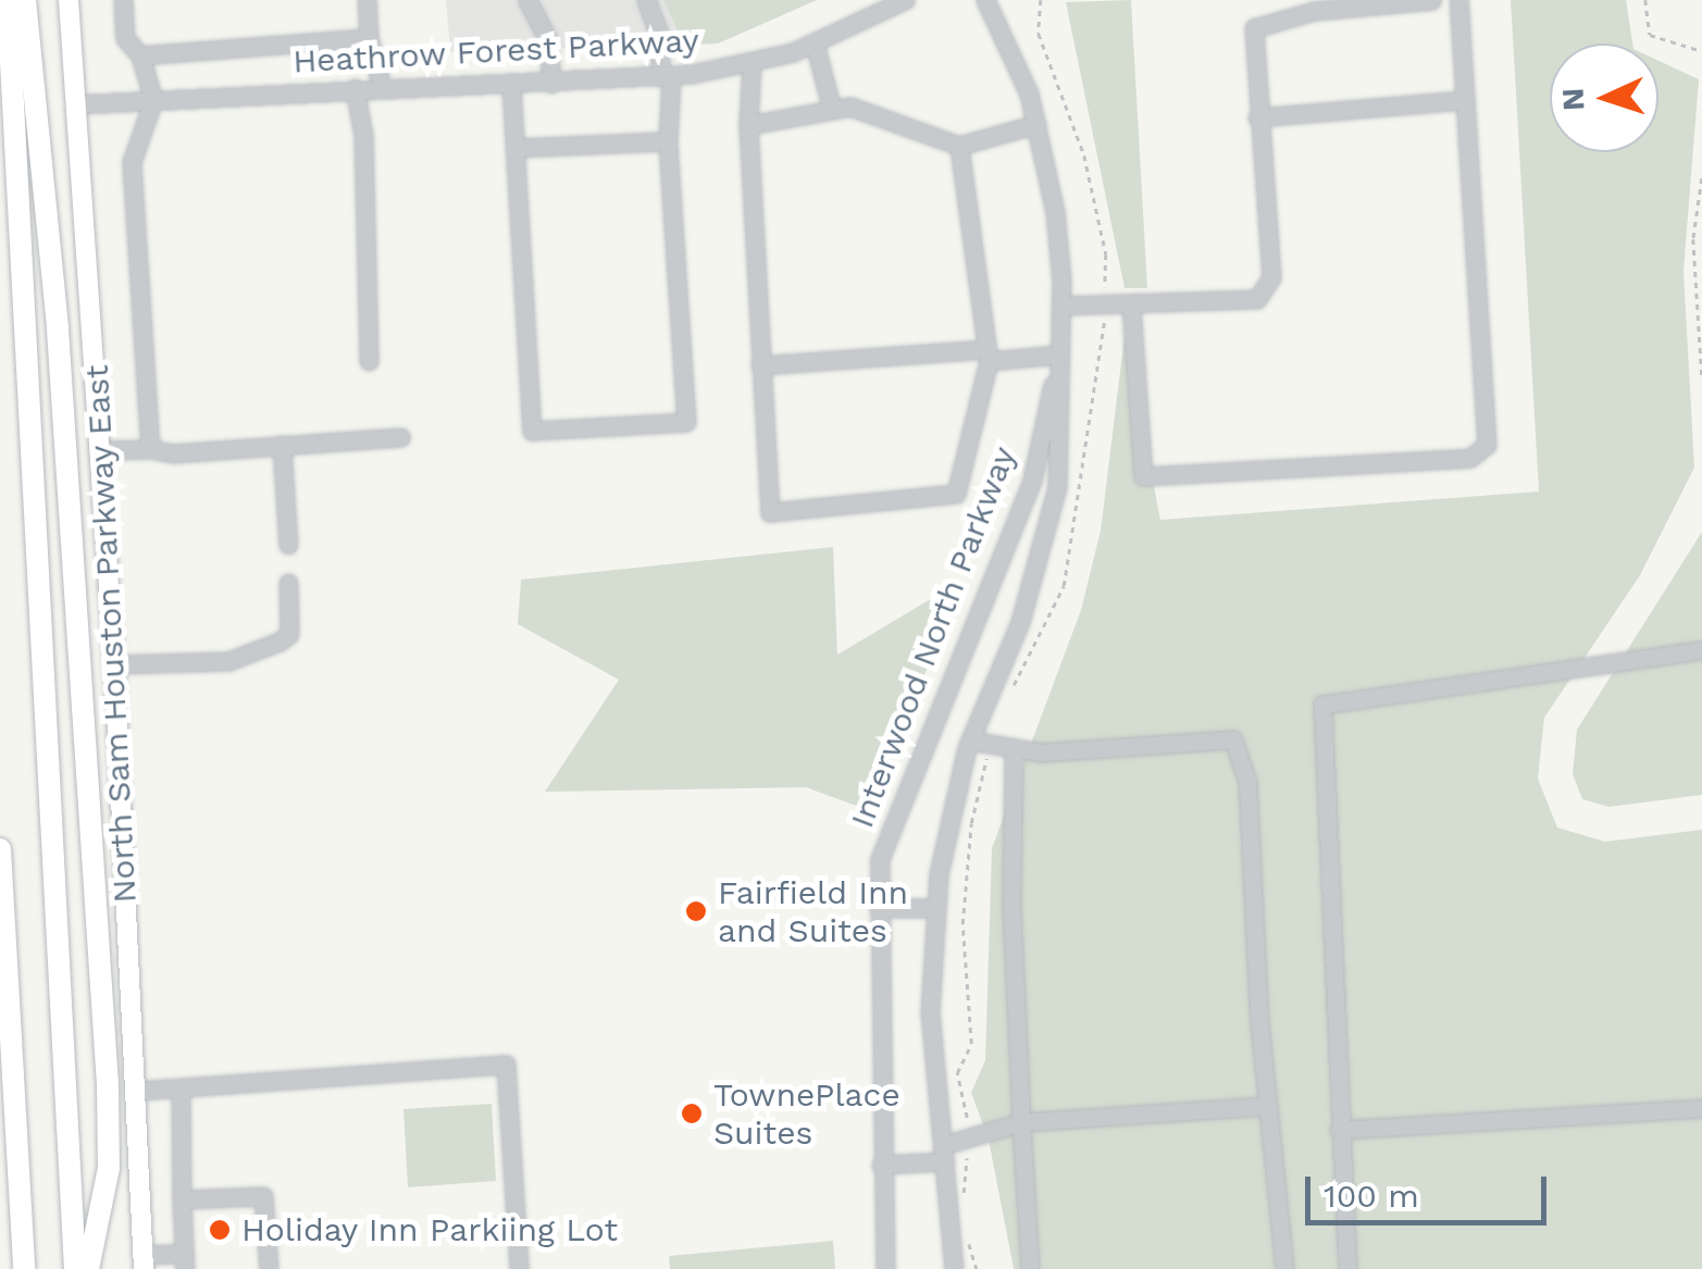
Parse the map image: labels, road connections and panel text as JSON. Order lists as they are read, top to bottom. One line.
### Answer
{"streets":{"main road":["North Sam Houston Parkway East"],"street":["Heathrow Forest Parkway","Interwood North Parkway"]},"crossings":[["Heathrow Forest Parkway","North Sam Houston Parkway East"]],"places":["Fairfield Inn and Suites","TownePlace Suites","Holiday Inn Parkiing Lot"],"scale_bar":"100 m","north":"left"}
